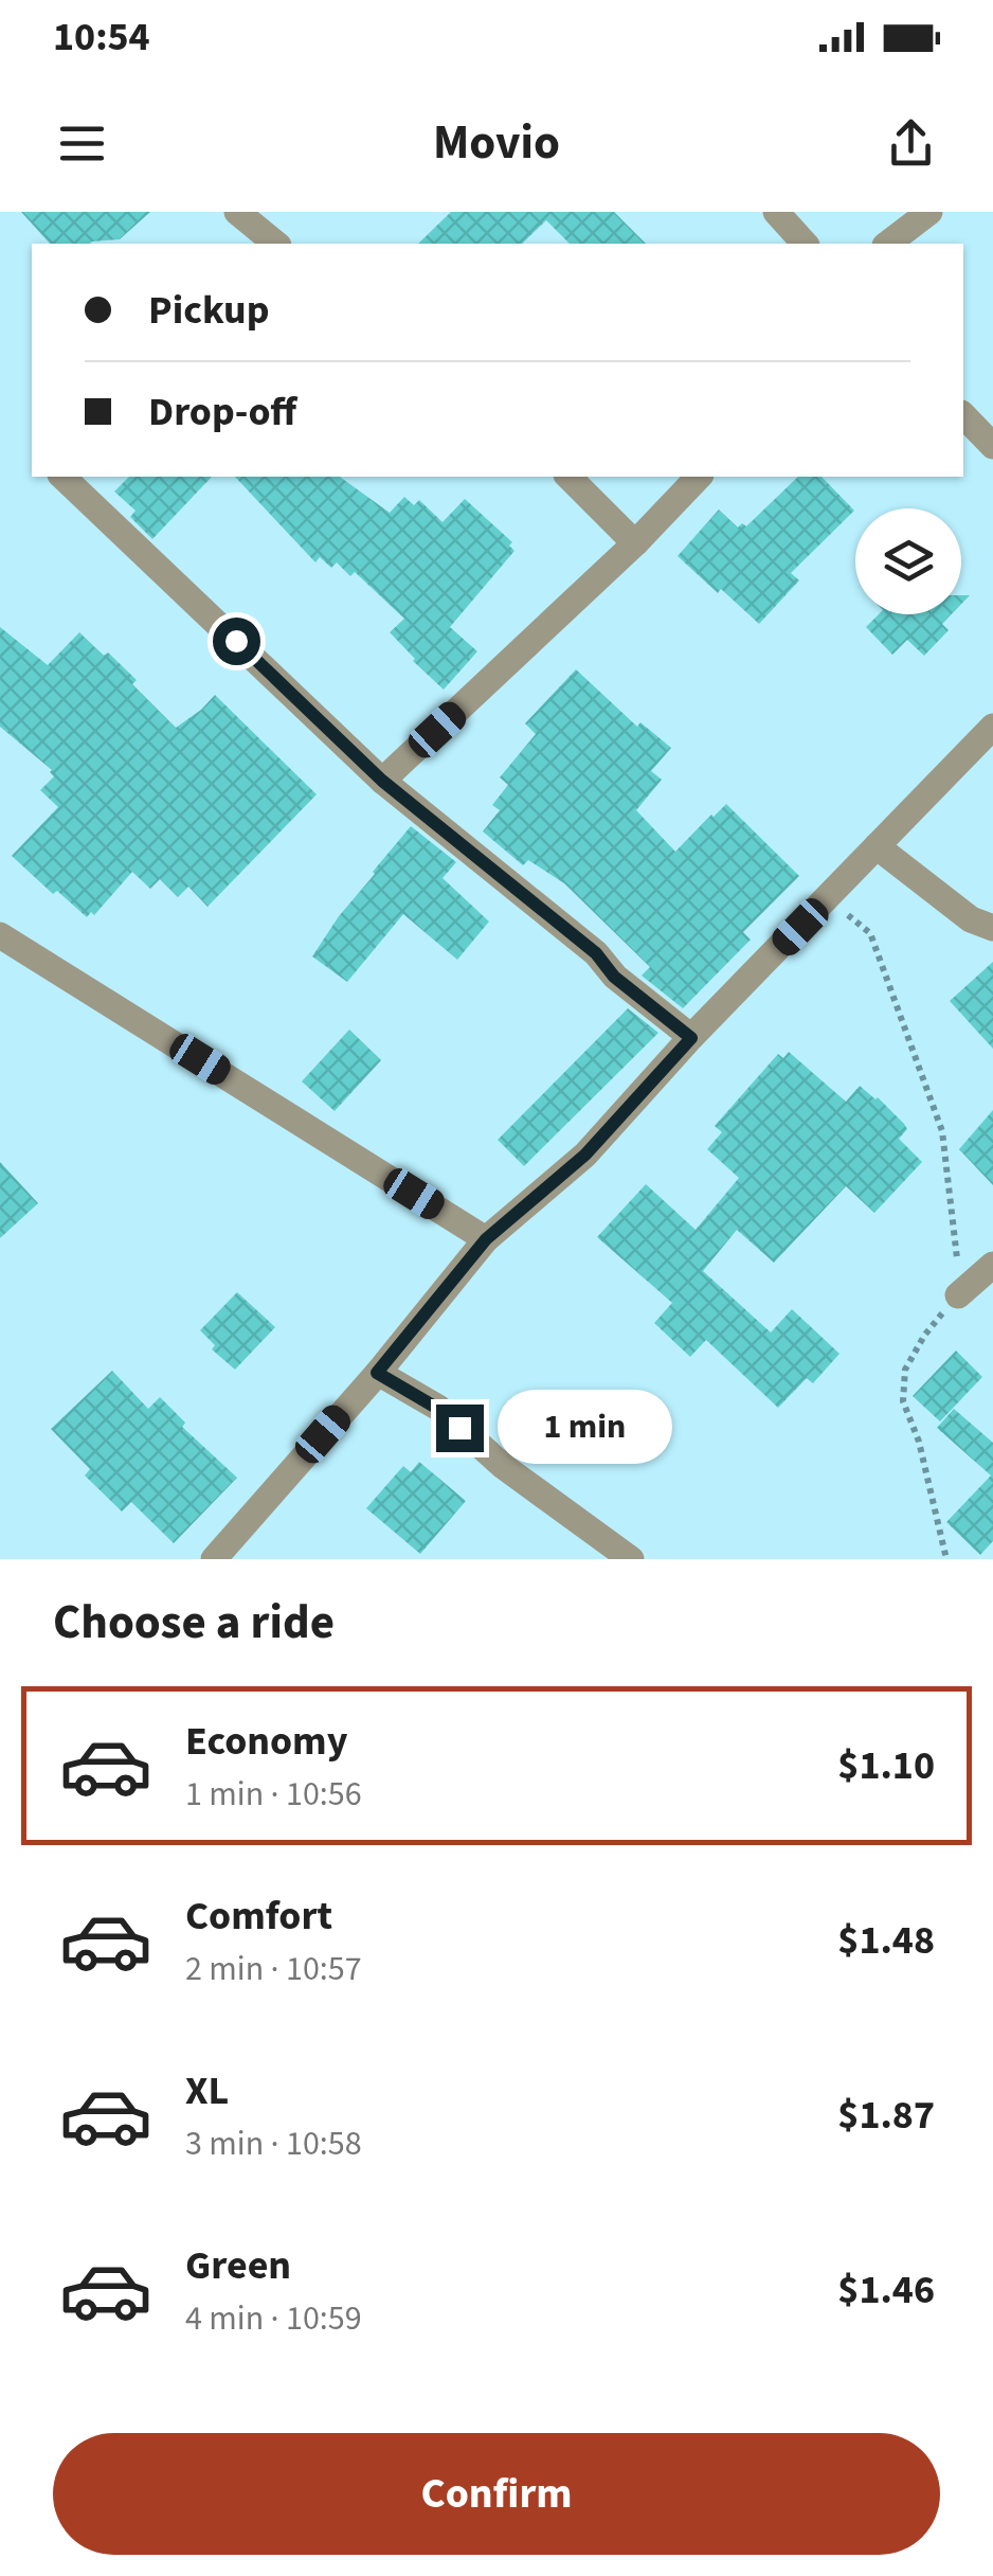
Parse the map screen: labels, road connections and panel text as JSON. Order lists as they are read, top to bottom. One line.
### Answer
{"page":{"status":"10:54","header":"Movio","banner":["Pickup","Drop-off"],"bubble":"1 min","heading":"Choose a ride","list":[{"name":"Economy","note":"1 min · 10:56","value":"$1.10"},{"name":"Comfort","note":"2 min · 10:57","value":"$1.48"},{"name":"XL","note":"3 min · 10:58","value":"$1.87"},{"name":"Green","note":"4 min · 10:59","value":"$1.46"}],"buttons":"Confirm"}}
